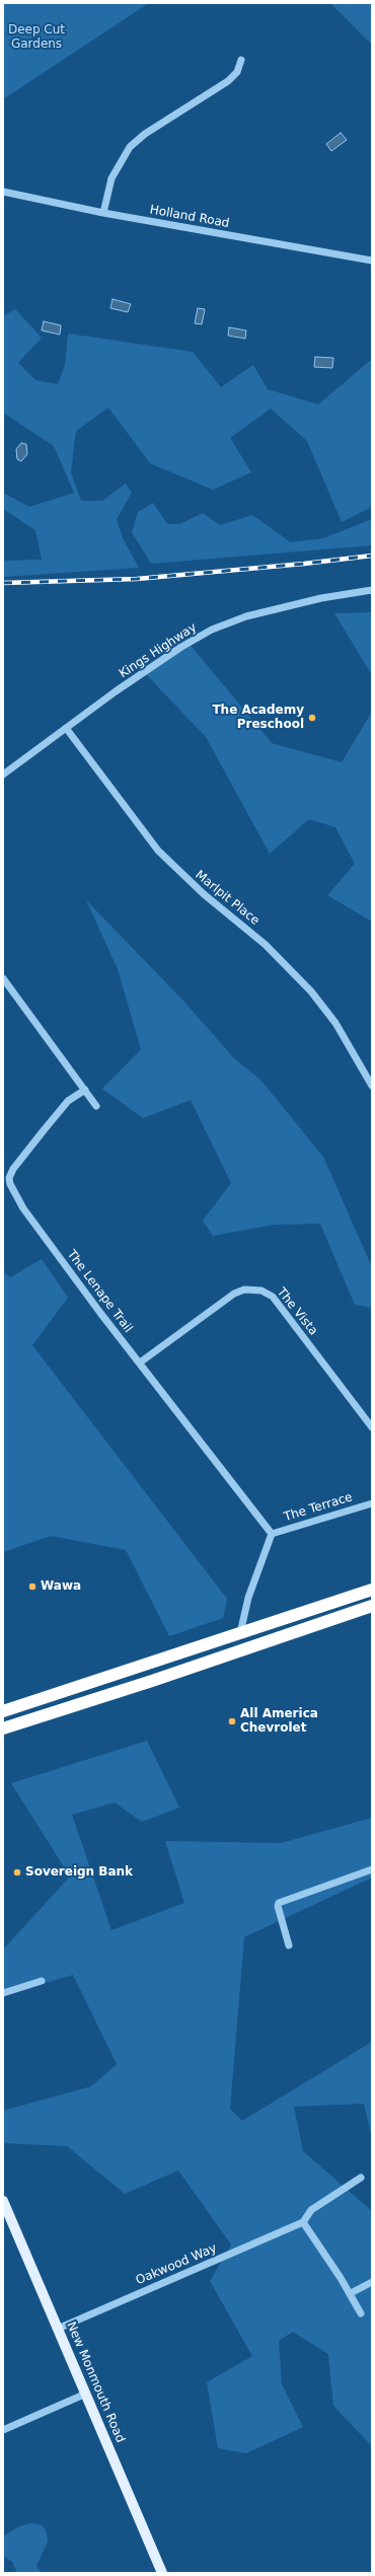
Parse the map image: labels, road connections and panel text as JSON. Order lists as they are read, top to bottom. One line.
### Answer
{"streets":{"main road":["New Monmouth Road"],"street":["Holland Road","Kings Highway","Marlpit Place","The Lenape Trail","The Vista","The Terrace","Oakwood Way"]},"crossings":[["Kings Highway","Marlpit Place"],["The Lenape Trail","The Vista"],["The Lenape Trail","The Terrace"],["Oakwood Way","New Monmouth Road"]],"parks":["Deep Cut Gardens"],"places":["The Academy Preschool","Wawa","All America Chevrolet","Sovereign Bank"]}
